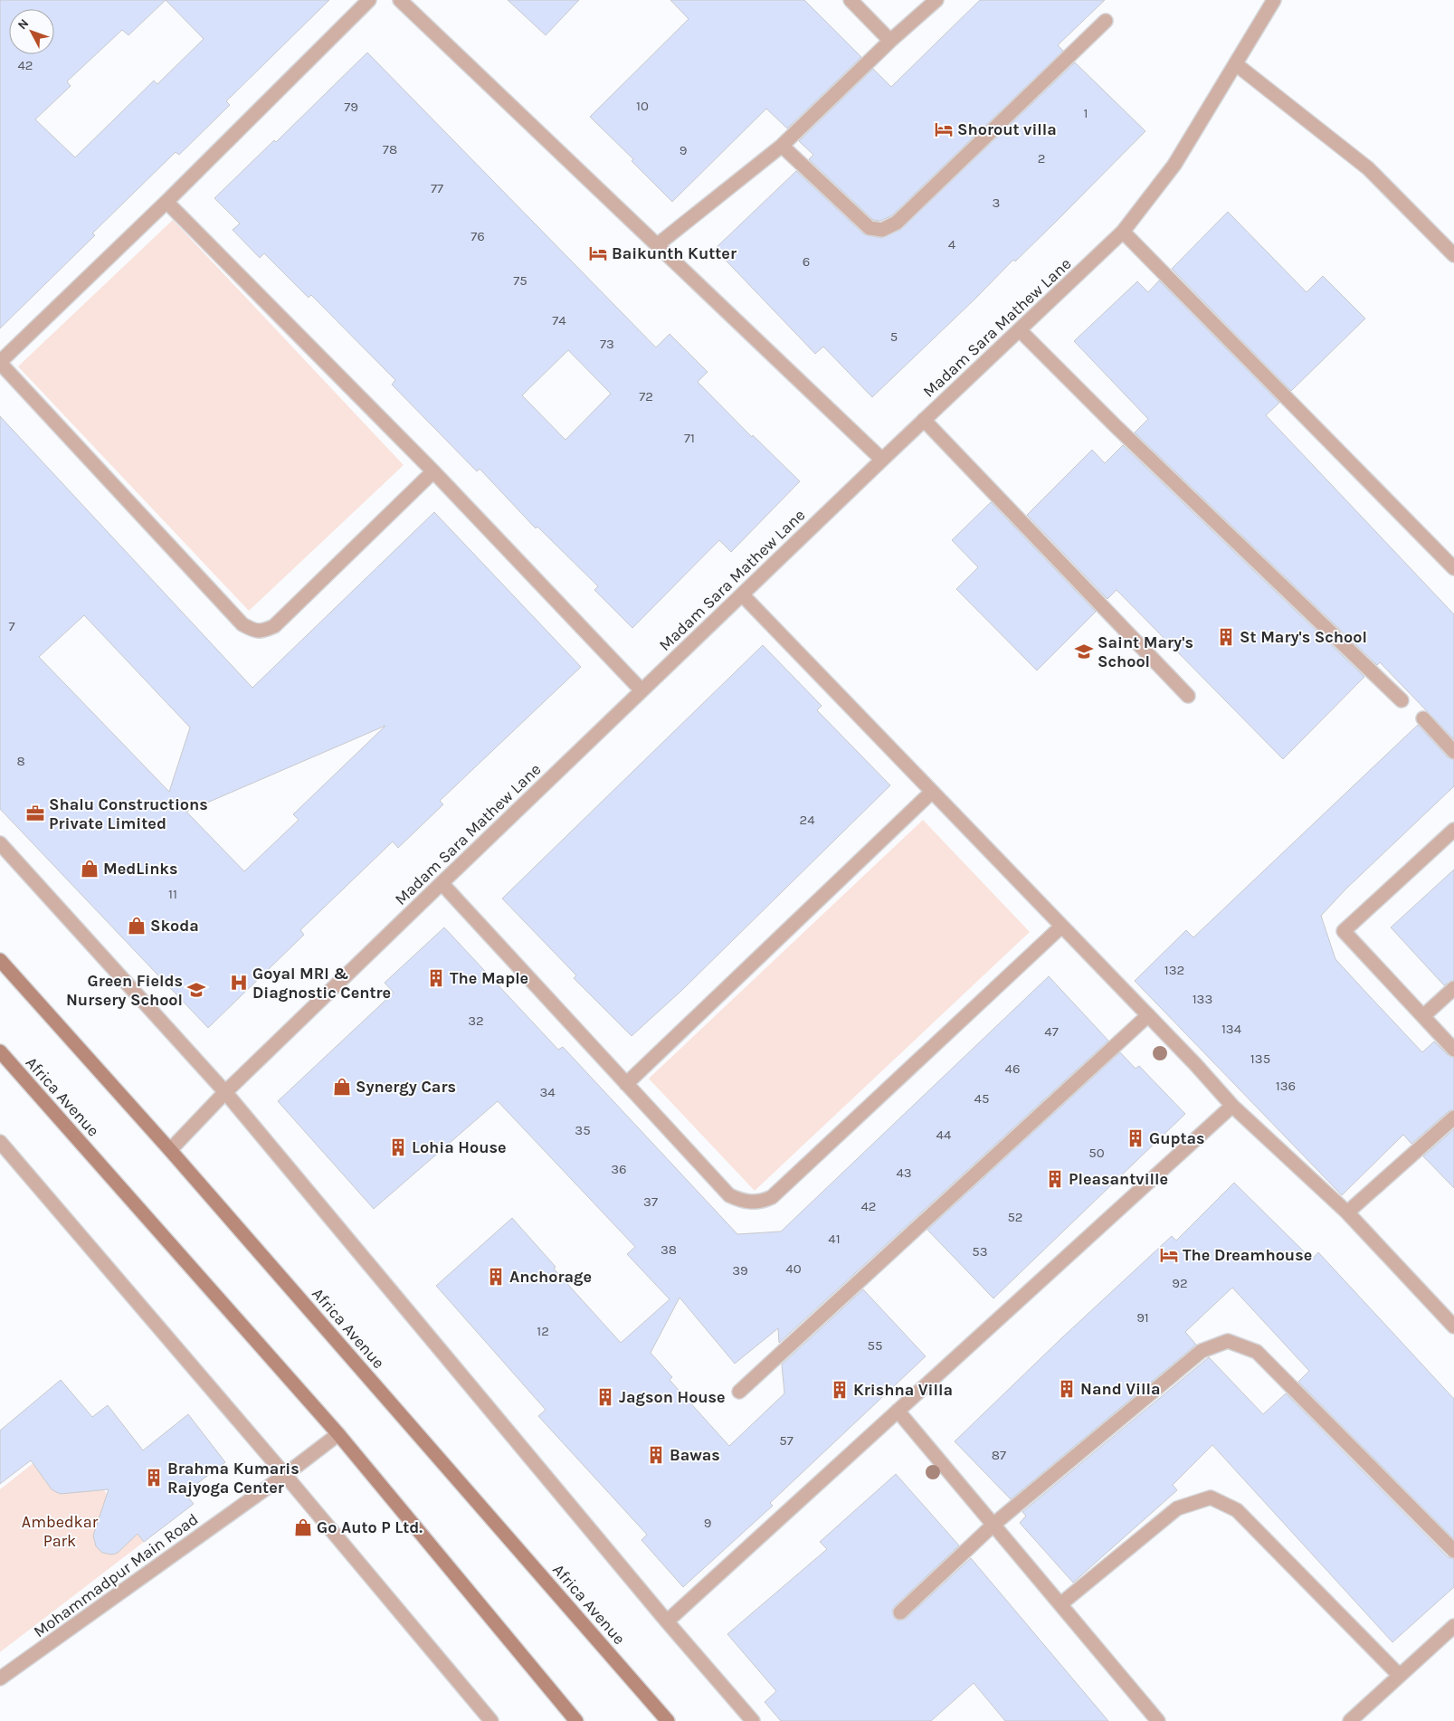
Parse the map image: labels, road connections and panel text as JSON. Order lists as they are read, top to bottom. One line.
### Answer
{"streets":{"main road":["Africa Avenue"],"street":["Madam Sara Mathew Lane","Mohammadpur Main Road"]},"crossings":[["Madam Sara Mathew Lane","Africa Avenue"],["Africa Avenue","Mohammadpur Main Road"]],"parks":["Ambedkar Park"],"places":{"hotel":["Shorout villa","Baikunth Kutter","The Dreamhouse"],"building":["St Mary's School","The Maple","Guptas","Lohia House","Pleasantville","Anchorage","Nand Villa","Krishna Villa","Jagson House","Bawas","Brahma Kumaris Rajyoga Center"],"school or university":["Saint Mary's School","Green Fields Nursery School"],"office":["Shalu Constructions Private Limited"],"shop":["MedLinks","Skoda","Synergy Cars","Go Auto P Ltd."],"hospital":["Goyal MRI & Diagnostic Centre"]},"house_numbers":["42","10","79","1","78","9","2","77","3","76","4","6","75","74","5","73","72","71","7","8","24","11","132","133","32","134","47","135","46","136","34","45","35","44","50","36","43","37","42","52","41","38","53","40","39","92","91","12","55","57","87","9"],"north":"top left"}
